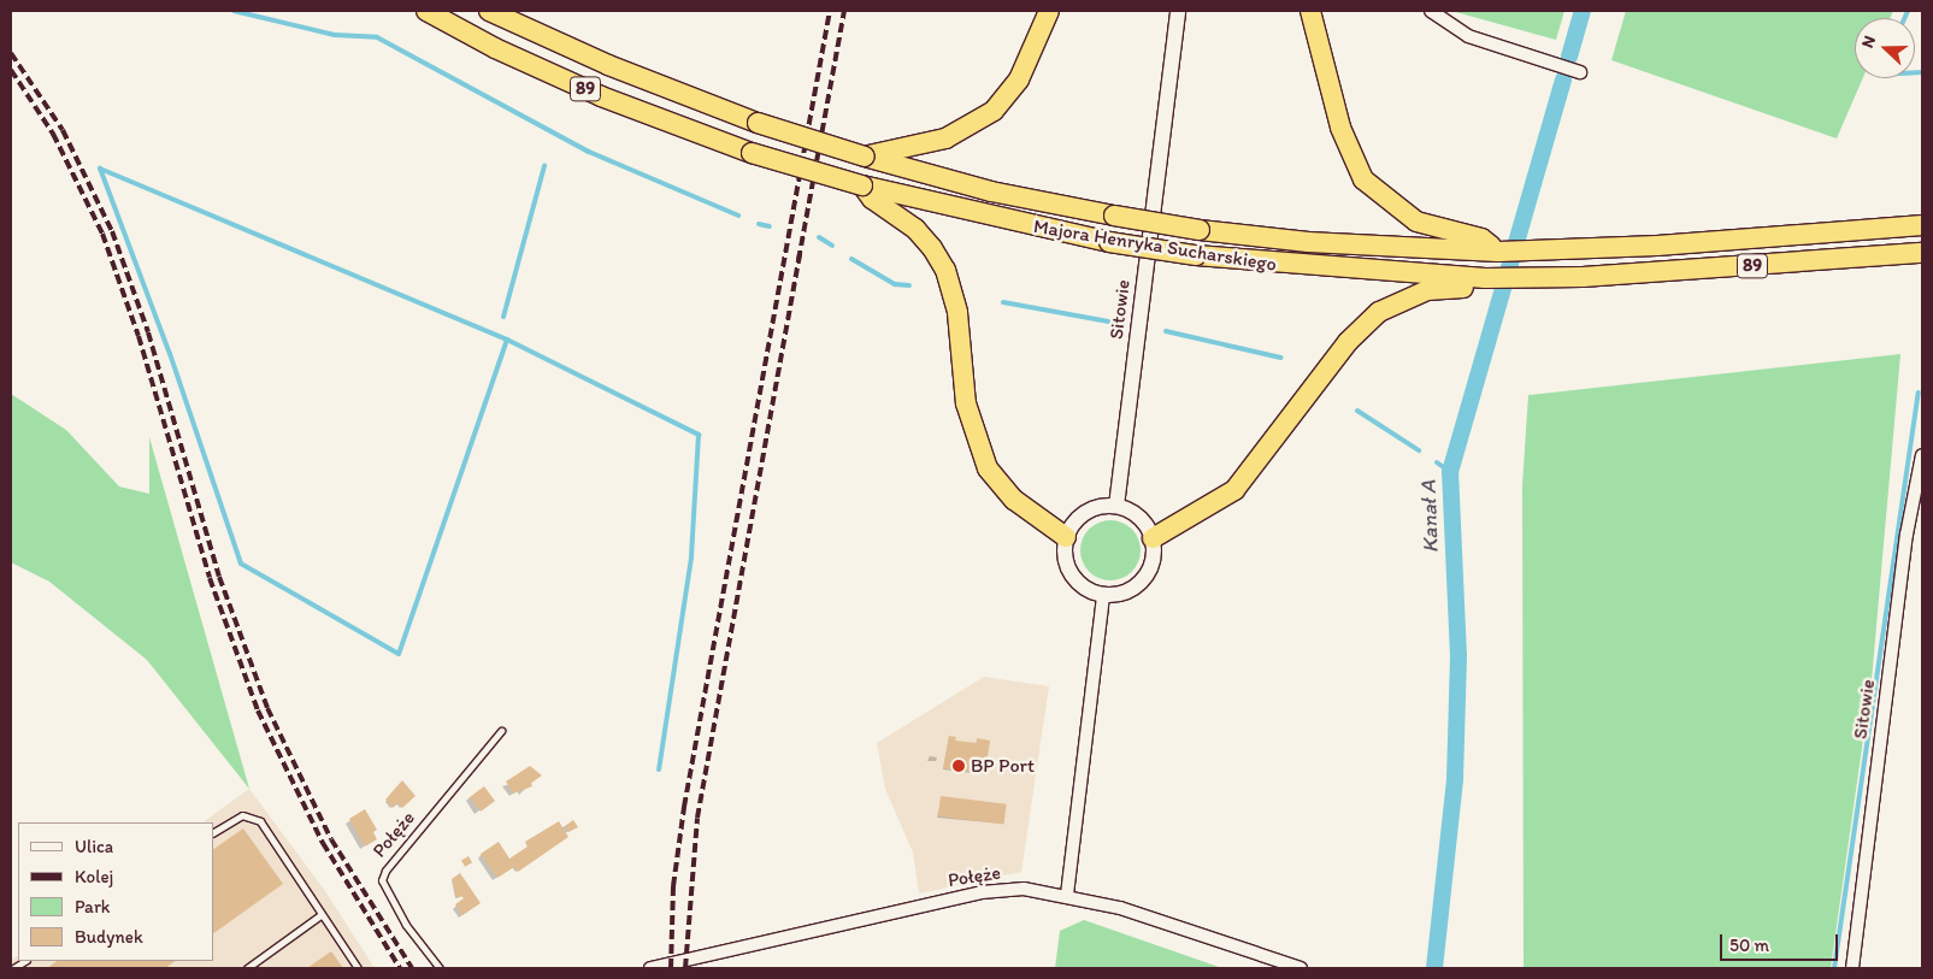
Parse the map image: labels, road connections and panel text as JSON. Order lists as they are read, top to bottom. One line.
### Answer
{"streets":{"highway":["89","Majora Henryka Sucharskiego"],"street":["Sitowie","Połęże"]},"water":["Kanał A"],"places":["BP Port"],"legend":["Ulica","Kolej","Park","Budynek"],"scale_bar":"50 m","north":"left"}
